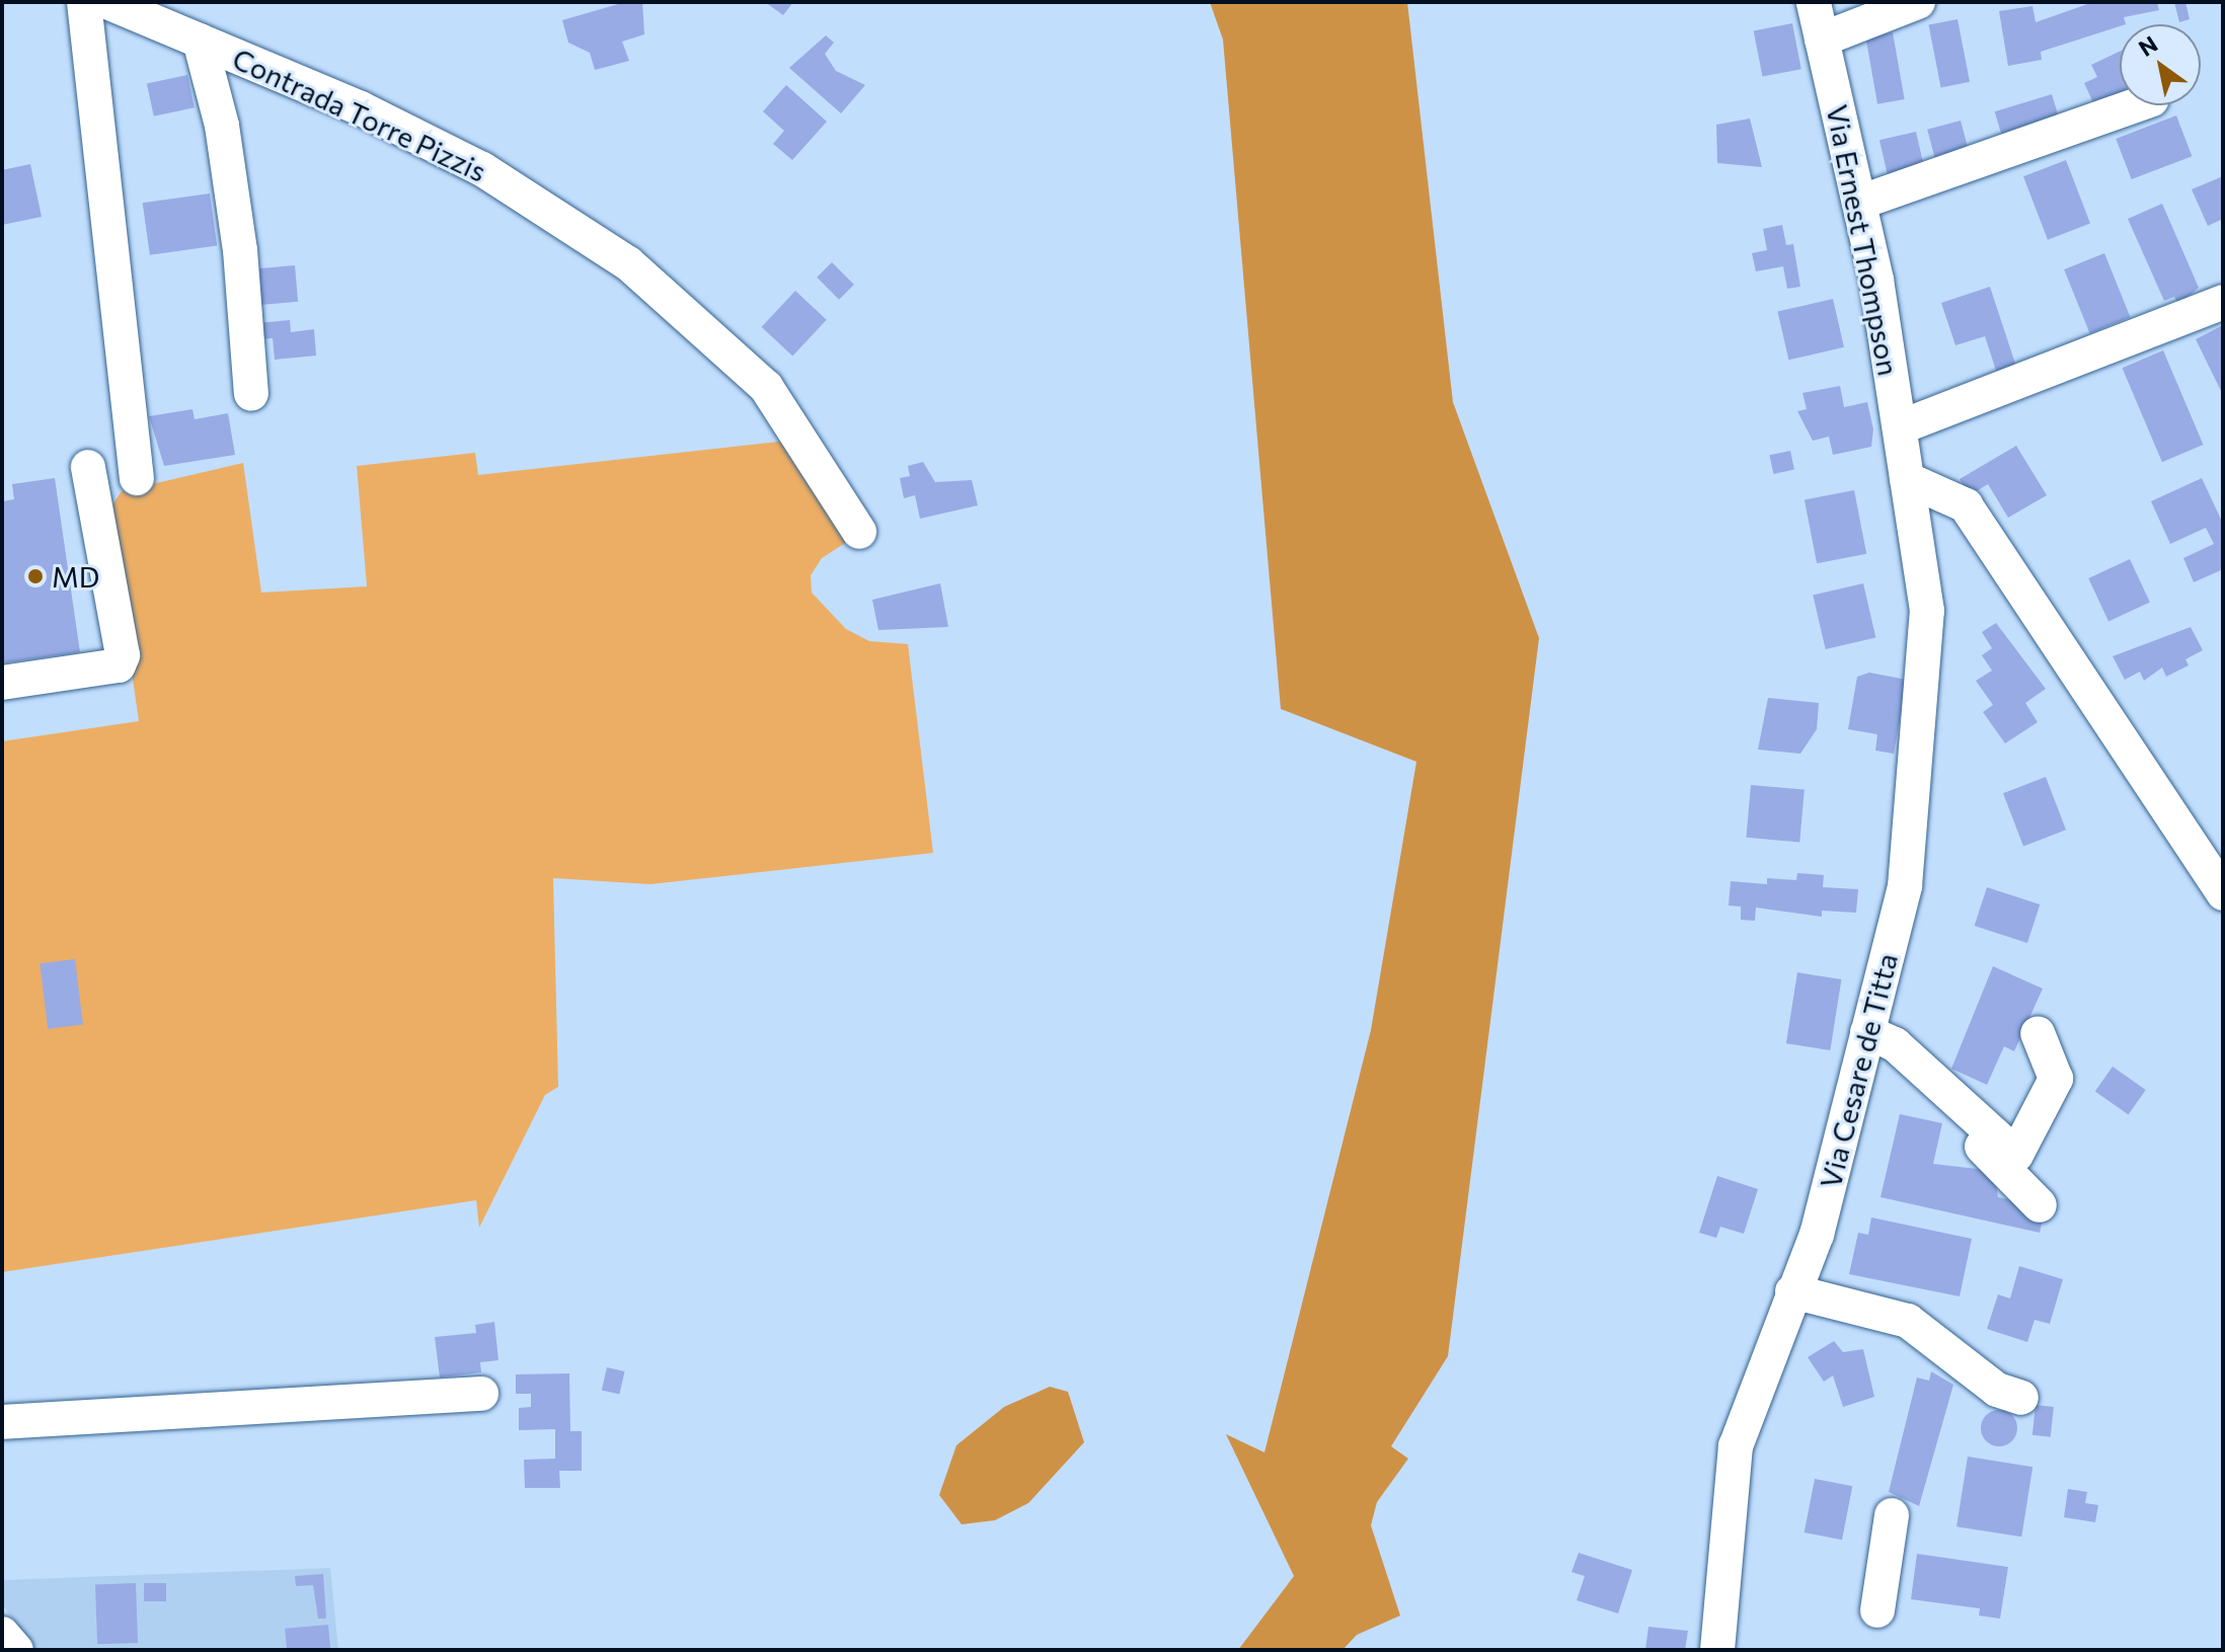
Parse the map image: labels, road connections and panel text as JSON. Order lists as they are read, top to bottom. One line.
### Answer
{"streets":{"street":["Contrada Torre Pizzis","Via Ernest Thompson","Via Cesare de Titta"]},"crossings":[["Via Ernest Thompson","Via Cesare de Titta"]],"places":["MD"],"north":"top left"}
